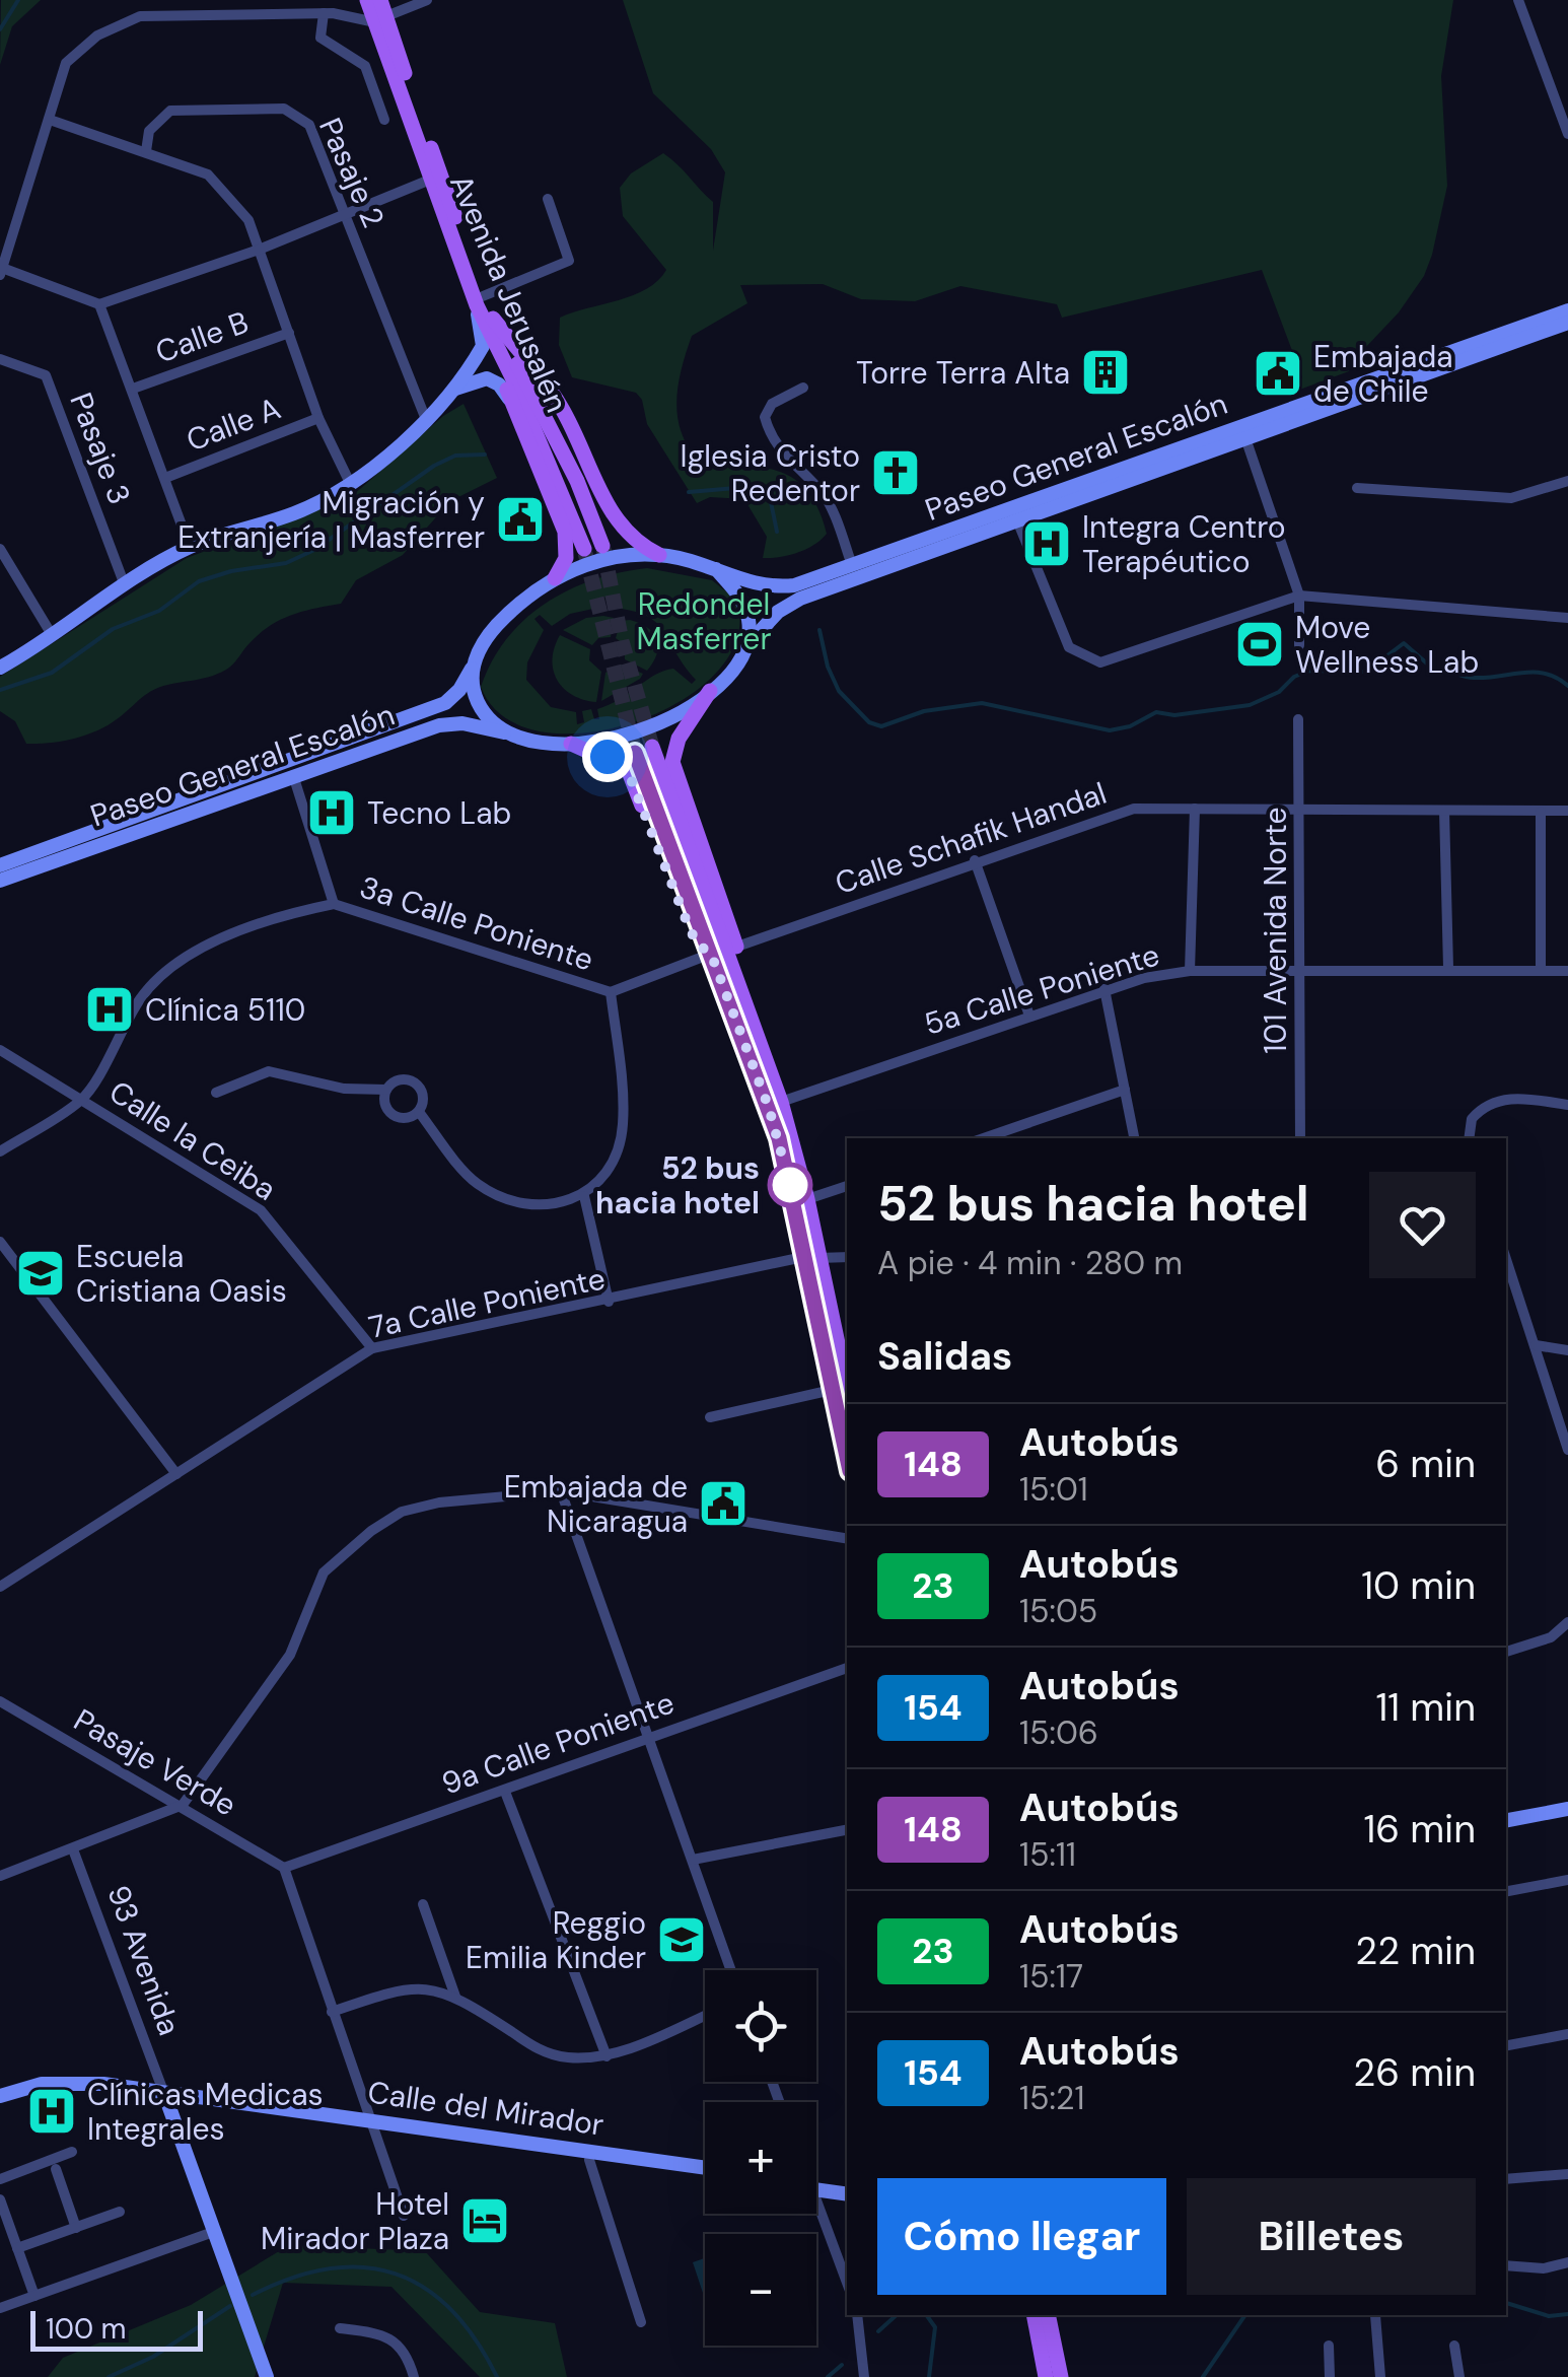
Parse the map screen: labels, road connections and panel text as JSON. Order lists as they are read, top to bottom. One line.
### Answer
{"streets":{"main road":["Avenida Jerusalén","Paseo General Escalón","93 Avenida","Calle del Mirador"],"street":["Pasaje 2","Calle B","Calle A","Pasaje 3","Calle Schafik Handal","3a Calle Poniente","101 Avenida Norte","5a Calle Poniente","Calle la Ceiba","7a Calle Poniente","9a Calle Poniente","Pasaje Verde"]},"crossings":[["Calle Schafik Handal","3a Calle Poniente"],["Calle Schafik Handal","101 Avenida Norte"],["3a Calle Poniente","Calle la Ceiba"],["101 Avenida Norte","5a Calle Poniente"],["Calle la Ceiba","7a Calle Poniente"],["9a Calle Poniente","Pasaje Verde"],["93 Avenida","Calle del Mirador"]],"parks":["Redondel Masferrer"],"places":{"building":["Torre Terra Alta"],"public building":["Embajada de Chile","Migración y Extranjería | Masferrer","Embajada de Nicaragua"],"church":["Iglesia Cristo Redentor"],"hospital":["Integra Centro Terapéutico","Tecno Lab","Clínica 5110","Clínicas Medicas Integrales"],"sports":["Move Wellness Lab"],"other":["52 bus hacia hotel"],"school or university":["Escuela Cristiana Oasis","Reggio Emilia Kinder"],"hotel":["Hotel Mirador Plaza"]},"lines":["bus line 148"],"scale_bar":"100 m","page":{"heading":[["52 bus hacia hotel","A pie · 4 min · 280 m"],"Salidas"],"list":[{"mark":"148","name":"Autobús","note":"15:01","value":"6 min"},{"mark":"23","name":"Autobús","note":"15:05","value":"10 min"},{"mark":"154","name":"Autobús","note":"15:06","value":"11 min"},{"mark":"148","name":"Autobús","note":"15:11","value":"16 min"},{"mark":"23","name":"Autobús","note":"15:17","value":"22 min"},{"mark":"154","name":"Autobús","note":"15:21","value":"26 min"}],"map_buttons":["+","−"],"buttons":["Cómo llegar","Billetes"],"scale":"100 m"}}
